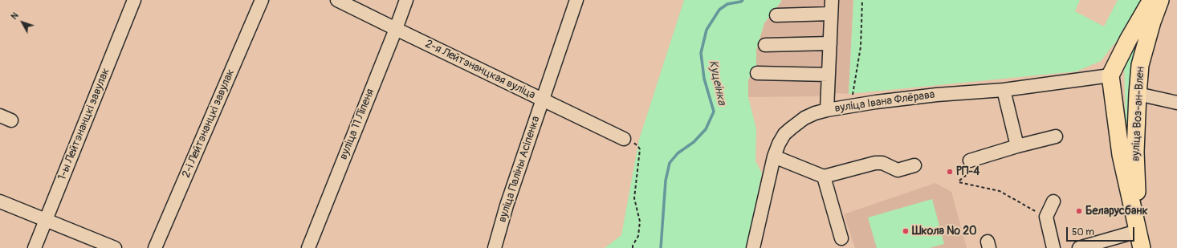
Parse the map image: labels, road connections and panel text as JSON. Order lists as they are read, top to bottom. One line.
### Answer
{"streets":{"main road":["вуліца Воз-ан-Влен"],"street":["2-я Лейтэнанцкая вуліца","вуліца Івана Флёрава","2-і Лейтэнанцкі завулак","1-ы Лейтэнанцкі завулак","вуліца 11 Ліпеня","вуліца Паліны Асіпенка"]},"crossings":[["2-я Лейтэнанцкая вуліца","вуліца 11 Ліпеня"],["2-я Лейтэнанцкая вуліца","вуліца Паліны Асіпенка"],["вуліца Івана Флёрава","вуліца Воз-ан-Влен"]],"water":["Куцеінка"],"places":["РП-4","Беларусбанк","Школа № 20"],"scale_bar":"50 m","north":"top left"}
